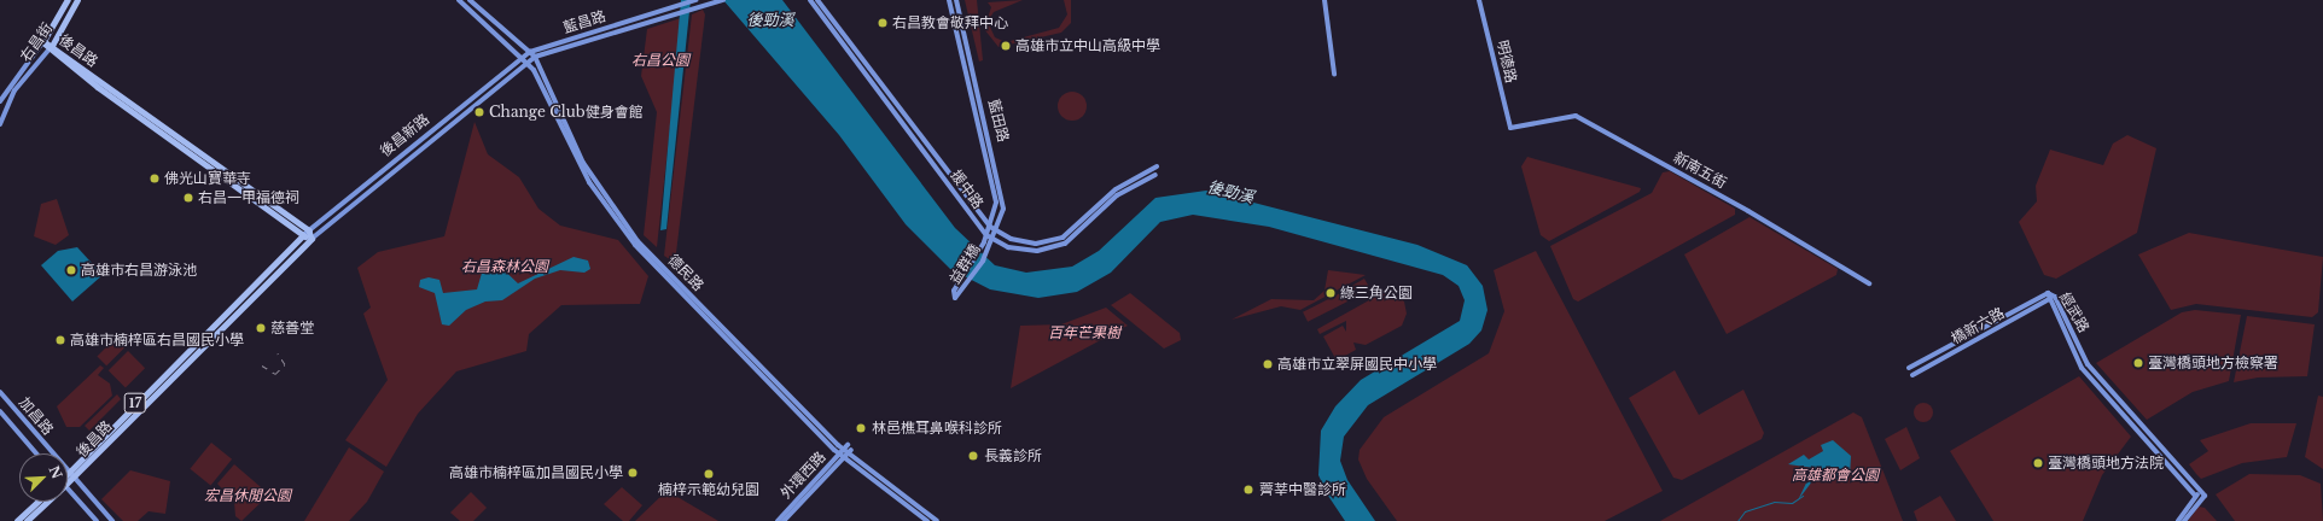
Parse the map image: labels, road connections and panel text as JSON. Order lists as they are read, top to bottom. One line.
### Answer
{"streets":{"main road":["右昌街","後昌路","17"],"street":["藍昌路","明德路","藍田路","後昌新路","新南五街","援中路","益群橋","德民路","經武路","橋新六路","加昌路","外環西路"]},"crossings":[["藍昌路","後昌新路"],["藍昌路","德民路"],["右昌街","後昌路"],["後昌路","後昌新路"],["後昌路","加昌路"],["明德路","新南五街"],["藍田路","援中路"],["藍田路","益群橋"],["後昌新路","德民路"],["德民路","外環西路"],["經武路","橋新六路"]],"water":["後勁溪"],"parks":["右昌公園","右昌森林公園","百年芒果樹","高雄都會公園","宏昌休閒公園"],"places":["右昌教會敬拜中心","高雄市立中山高級中學","Change Club健身會館","佛光山寶華寺","右昌一甲福德祠","高雄市右昌游泳池","綠三角公園","慈善堂","高雄市楠梓區右昌國民小學","臺灣橋頭地方檢察署","高雄市立翠屏國民中小學","林邑樵耳鼻喉科診所","長義診所","臺灣橋頭地方法院","高雄市楠梓區加昌國民小學","楠梓示範幼兒園","薺莘中醫診所"],"north":"top right"}
